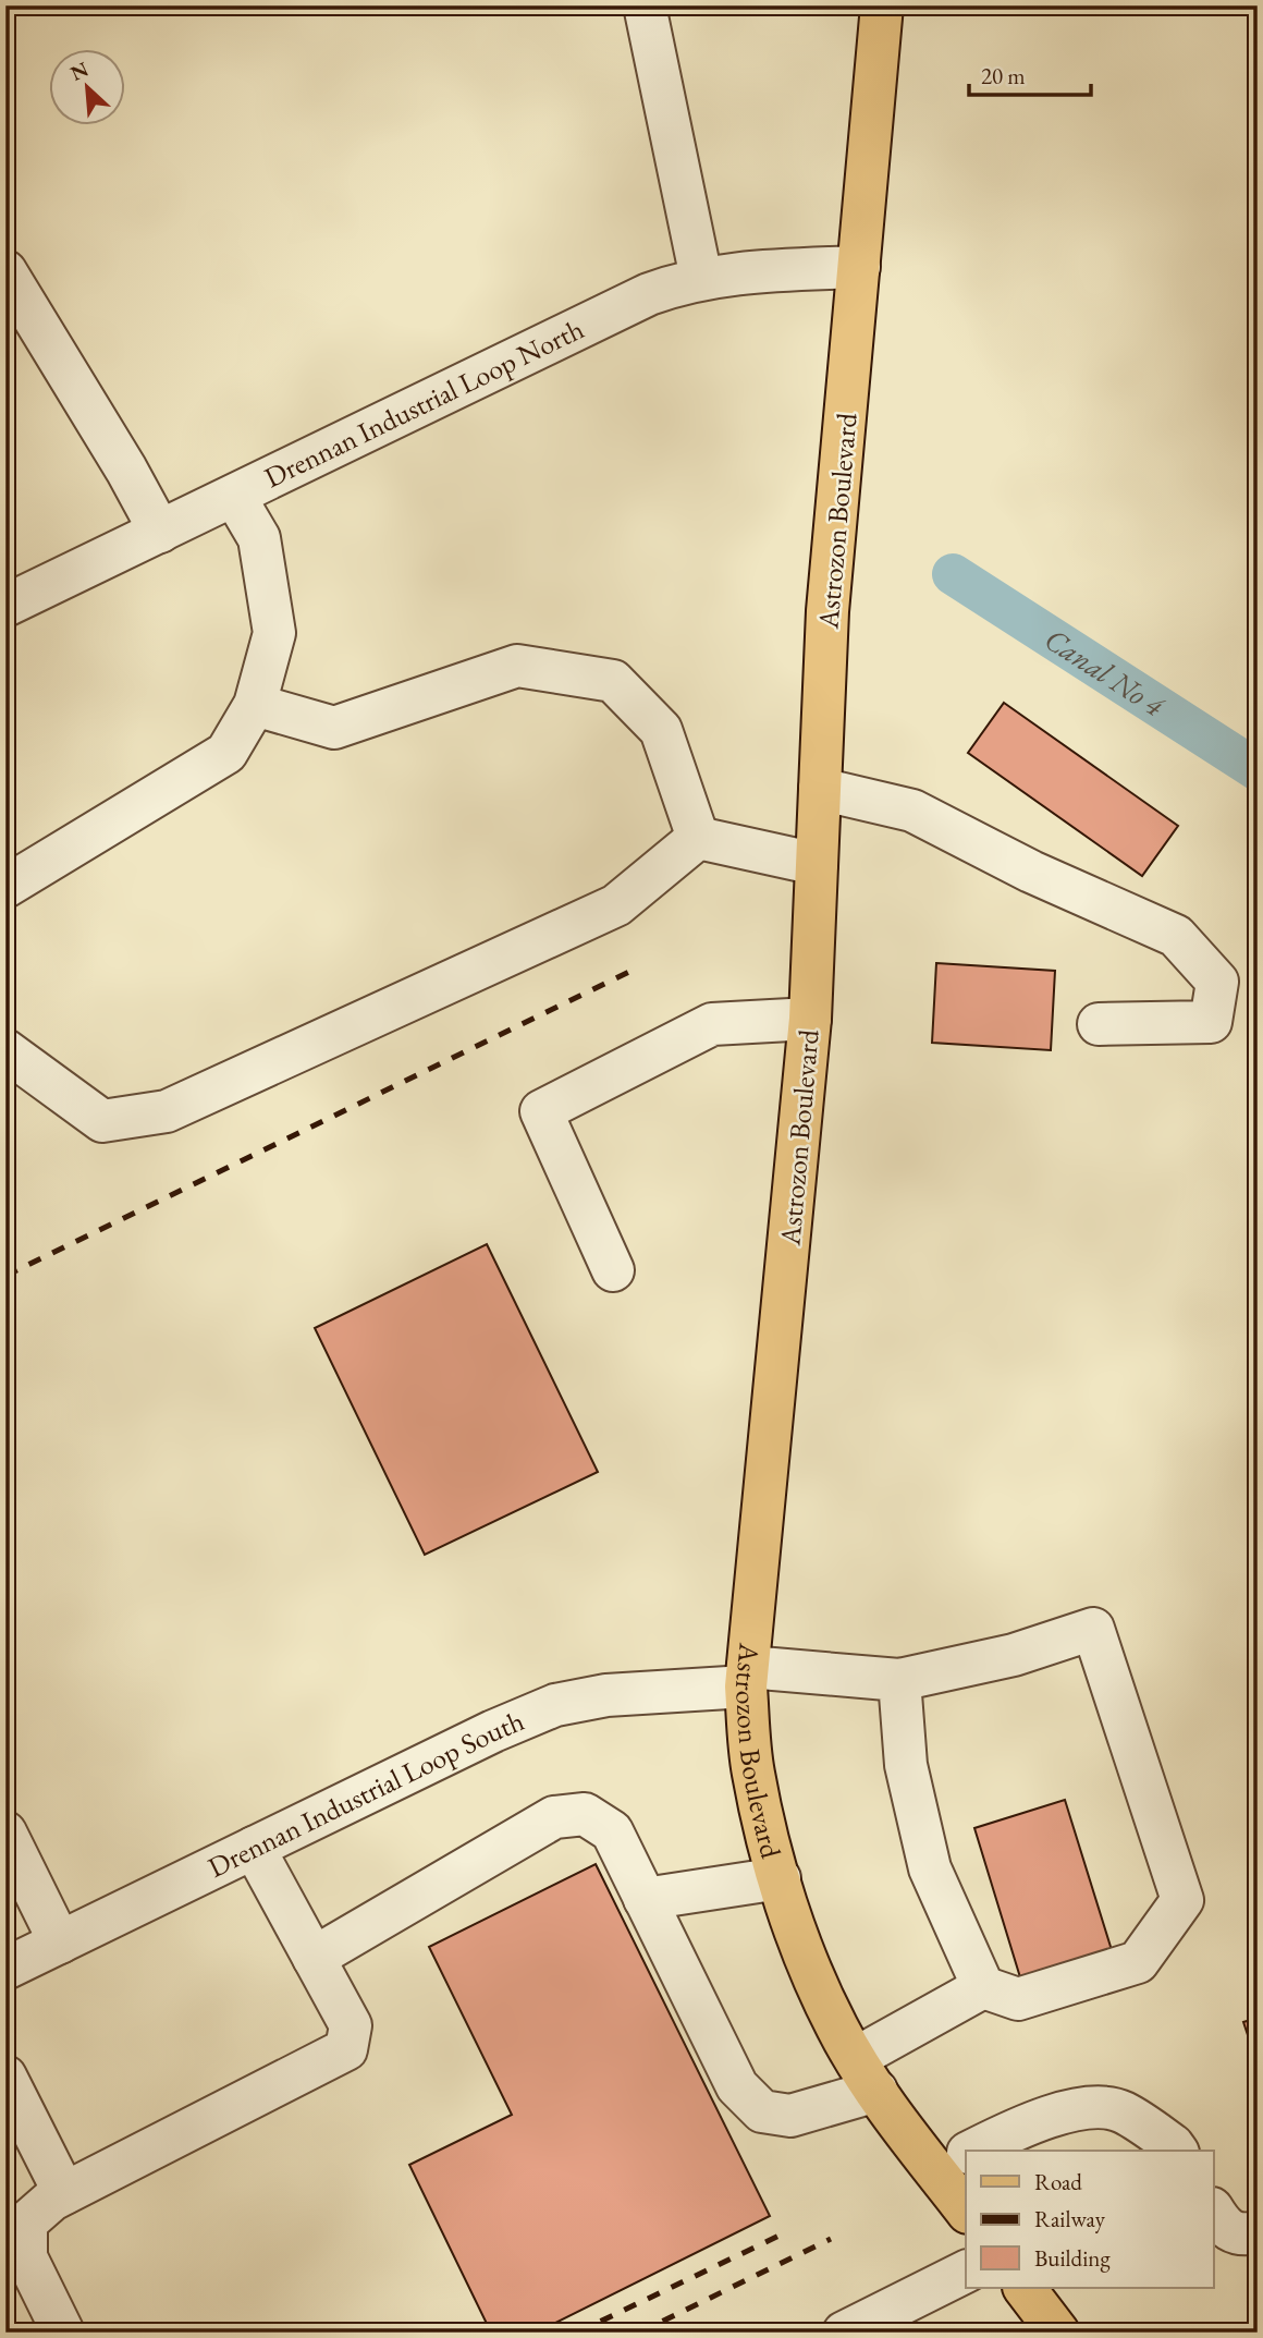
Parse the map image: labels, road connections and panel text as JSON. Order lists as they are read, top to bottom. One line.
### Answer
{"streets":{"main road":["Astrozon Boulevard"],"street":["Drennan Industrial Loop North","Drennan Industrial Loop South"]},"crossings":[["Drennan Industrial Loop North","Astrozon Boulevard"],["Astrozon Boulevard","Drennan Industrial Loop South"]],"water":["Canal No 4"],"legend":["Road","Railway","Building"],"scale_bar":"20 m","north":"top left"}
